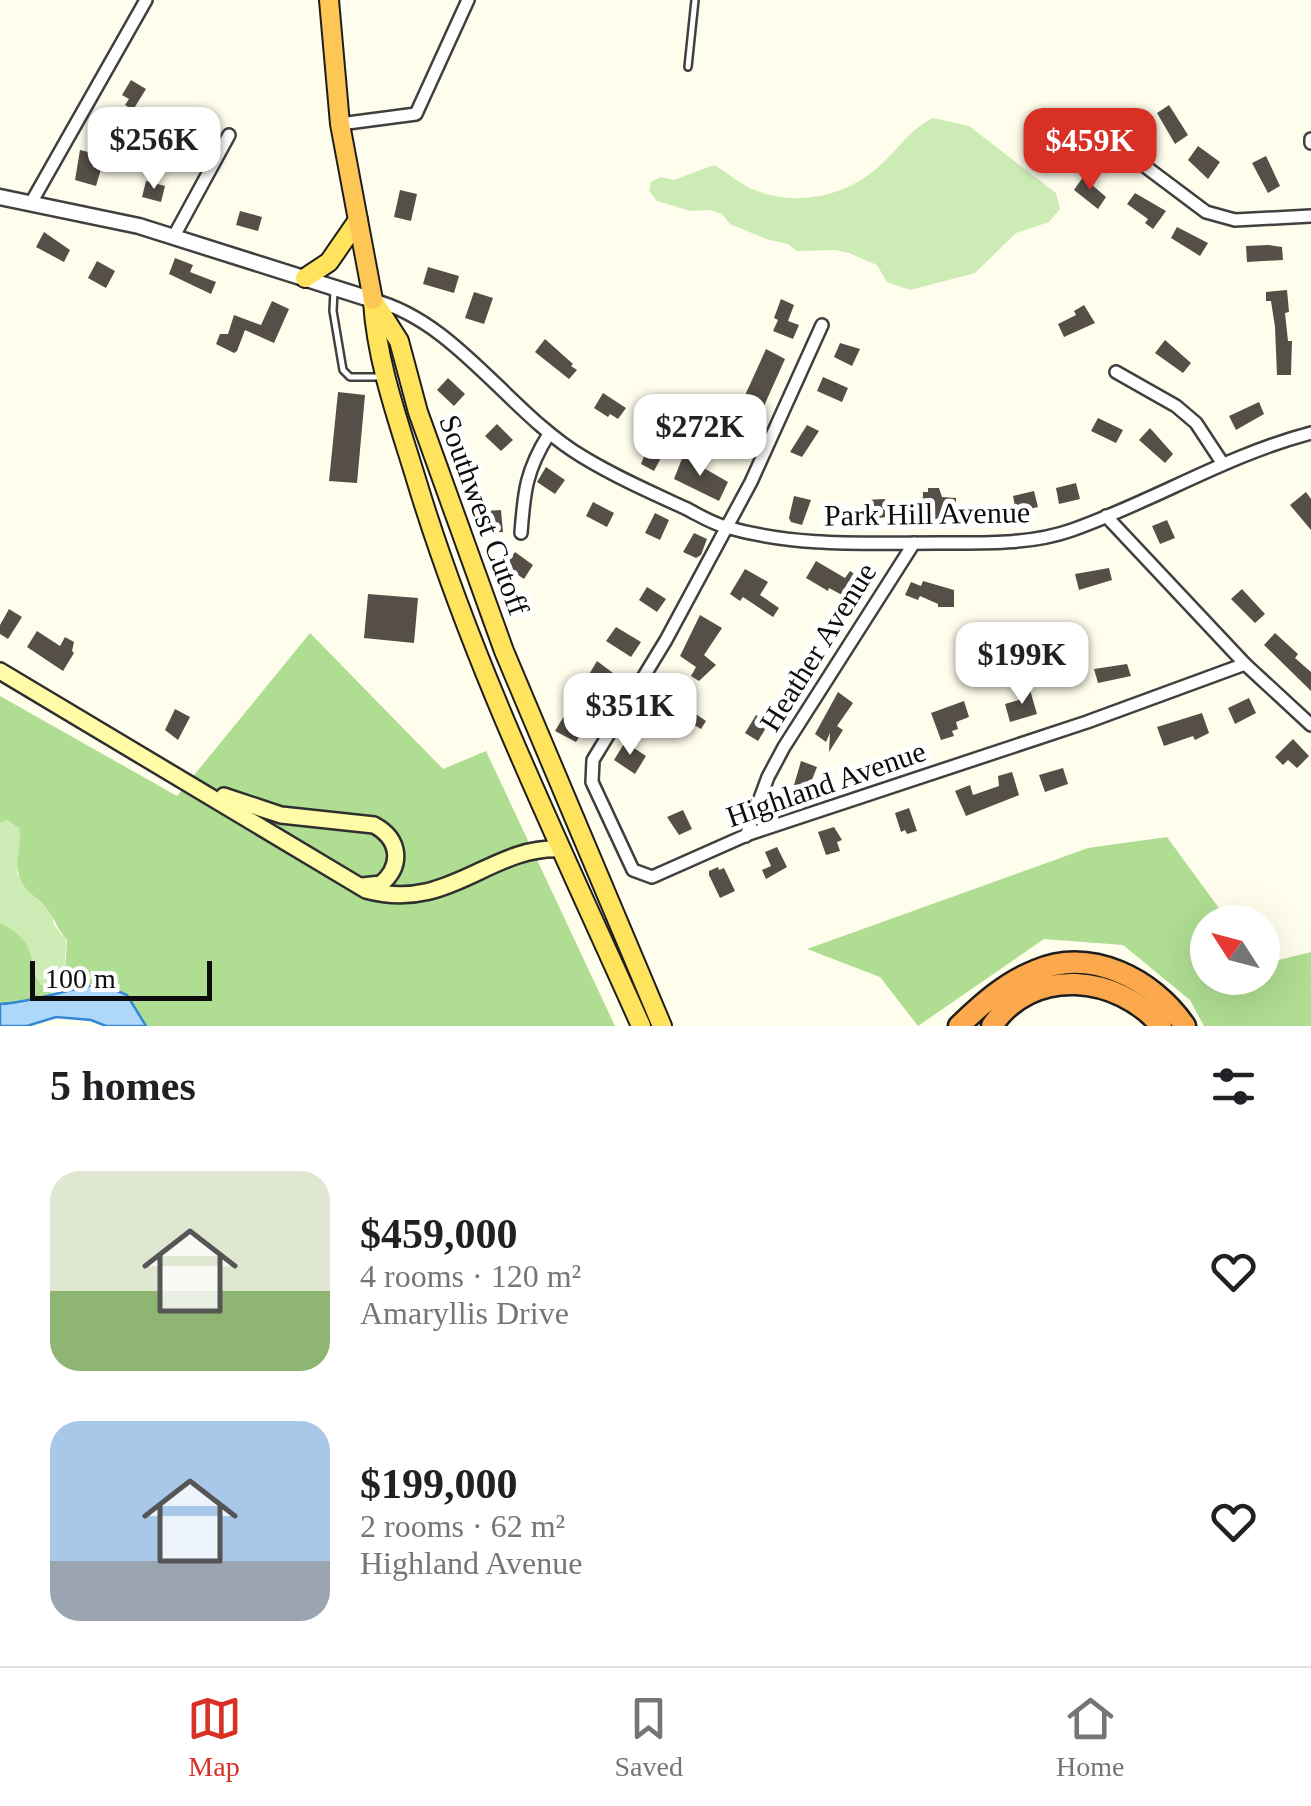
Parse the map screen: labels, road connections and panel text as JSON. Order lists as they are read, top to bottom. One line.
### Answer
{"streets":{"highway":["Southwest Cutoff"],"street":["Park Hill Avenue","Heather Avenue","Highland Avenue"]},"crossings":[["Park Hill Avenue","Southwest Cutoff"],["Park Hill Avenue","Heather Avenue"],["Park Hill Avenue","Highland Avenue"],["Heather Avenue","Highland Avenue"]],"scale_bar":"100 m","north":"top left","page":{"price":["$256K","$459K","$272K","$199K","$351K"],"scale":"100 m","heading":"5 homes","list":[{"name":"$459,000","note":"4 rooms · 120 m² · Amaryllis Drive"},{"name":"$199,000","note":"2 rooms · 62 m² · Highland Avenue"}],"tabs":["Map","Saved","Home"]}}
